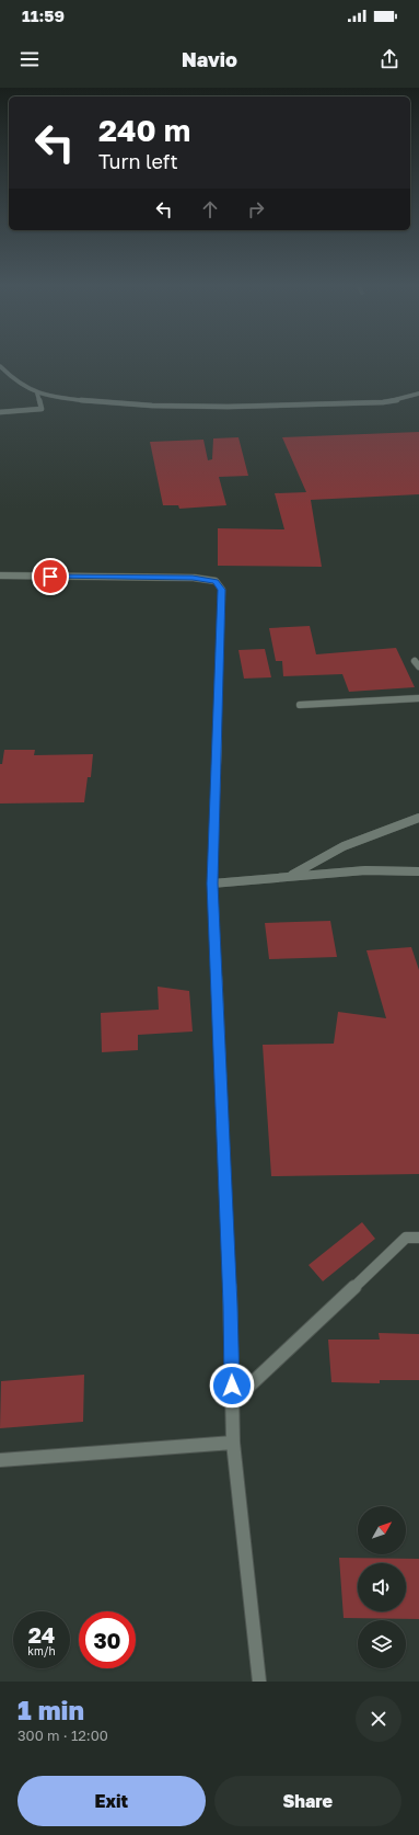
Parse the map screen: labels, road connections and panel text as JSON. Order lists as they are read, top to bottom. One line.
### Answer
{"north":"top right","page":{"status":"11:59","header":"Navio","turn":["240 m","Turn left"],"speed":"24 km/h","limit":"30","heading":["1 min","300 m · 12:00"],"buttons":["Exit","Share"]}}
